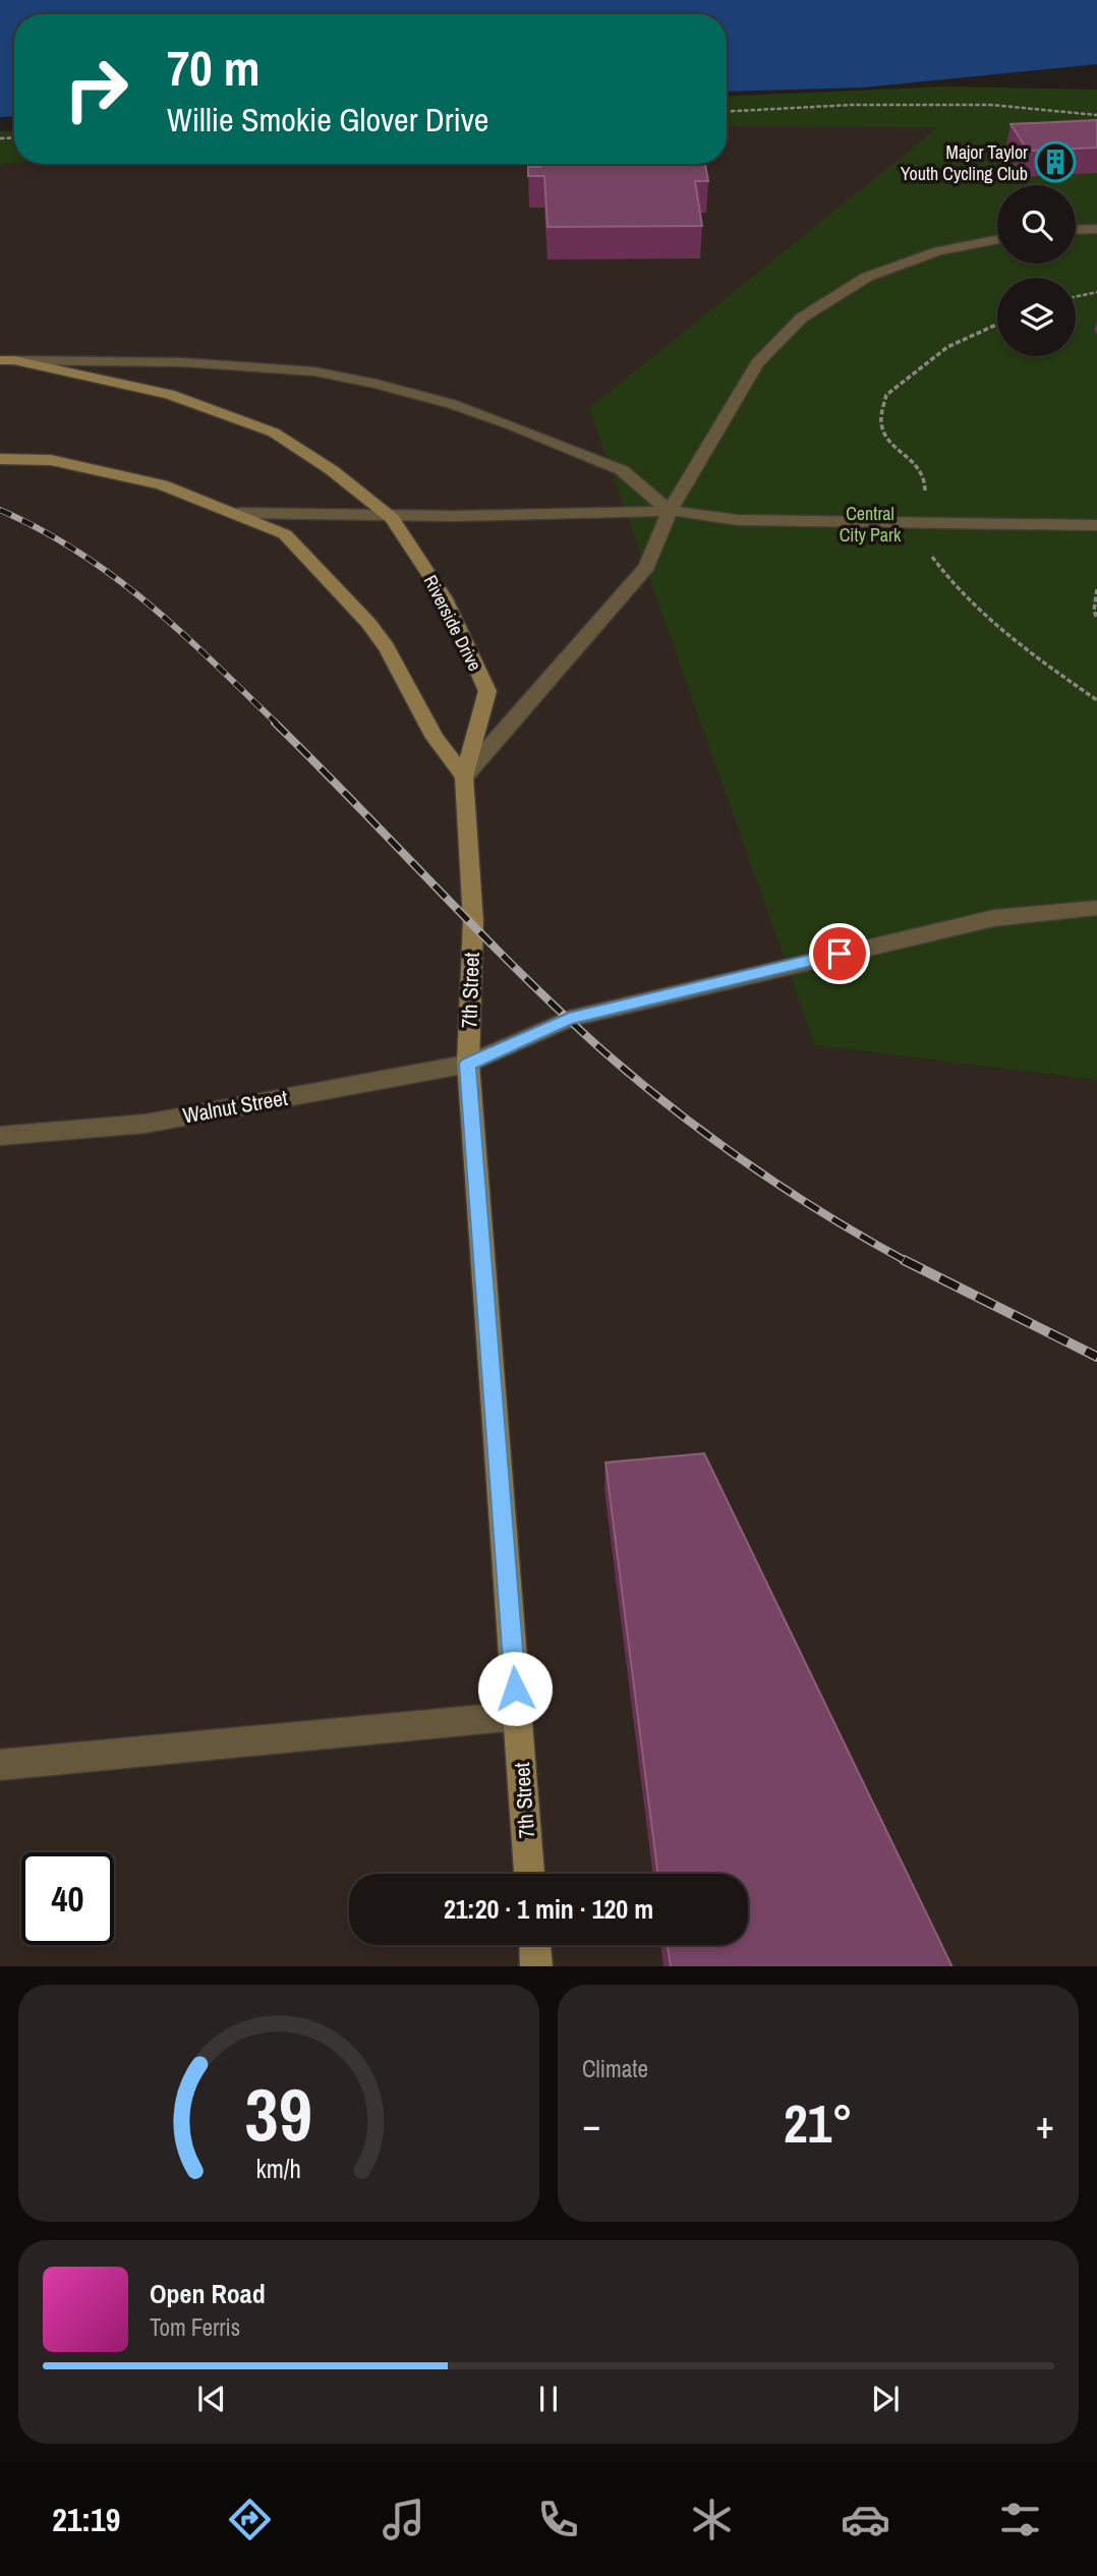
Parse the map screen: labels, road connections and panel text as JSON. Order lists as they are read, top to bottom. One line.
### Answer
{"streets":{"street":["Riverside Drive","7th Street","Walnut Street"]},"crossings":[["Riverside Drive","7th Street"],["7th Street","Walnut Street"]],"parks":["Central City Park"],"places":{"building":["Major Taylor Youth Cycling Club"]},"page":{"turn":["70 m","Willie Smokie Glover Drive"],"limit":"40","trip":"21:20 · 1 min · 120 m","tile":"Climate","heat":["−","21°","+"],"song":["Open Road","Tom Ferris"],"tabs":"21:19","gauge":["39","km/h"]}}
